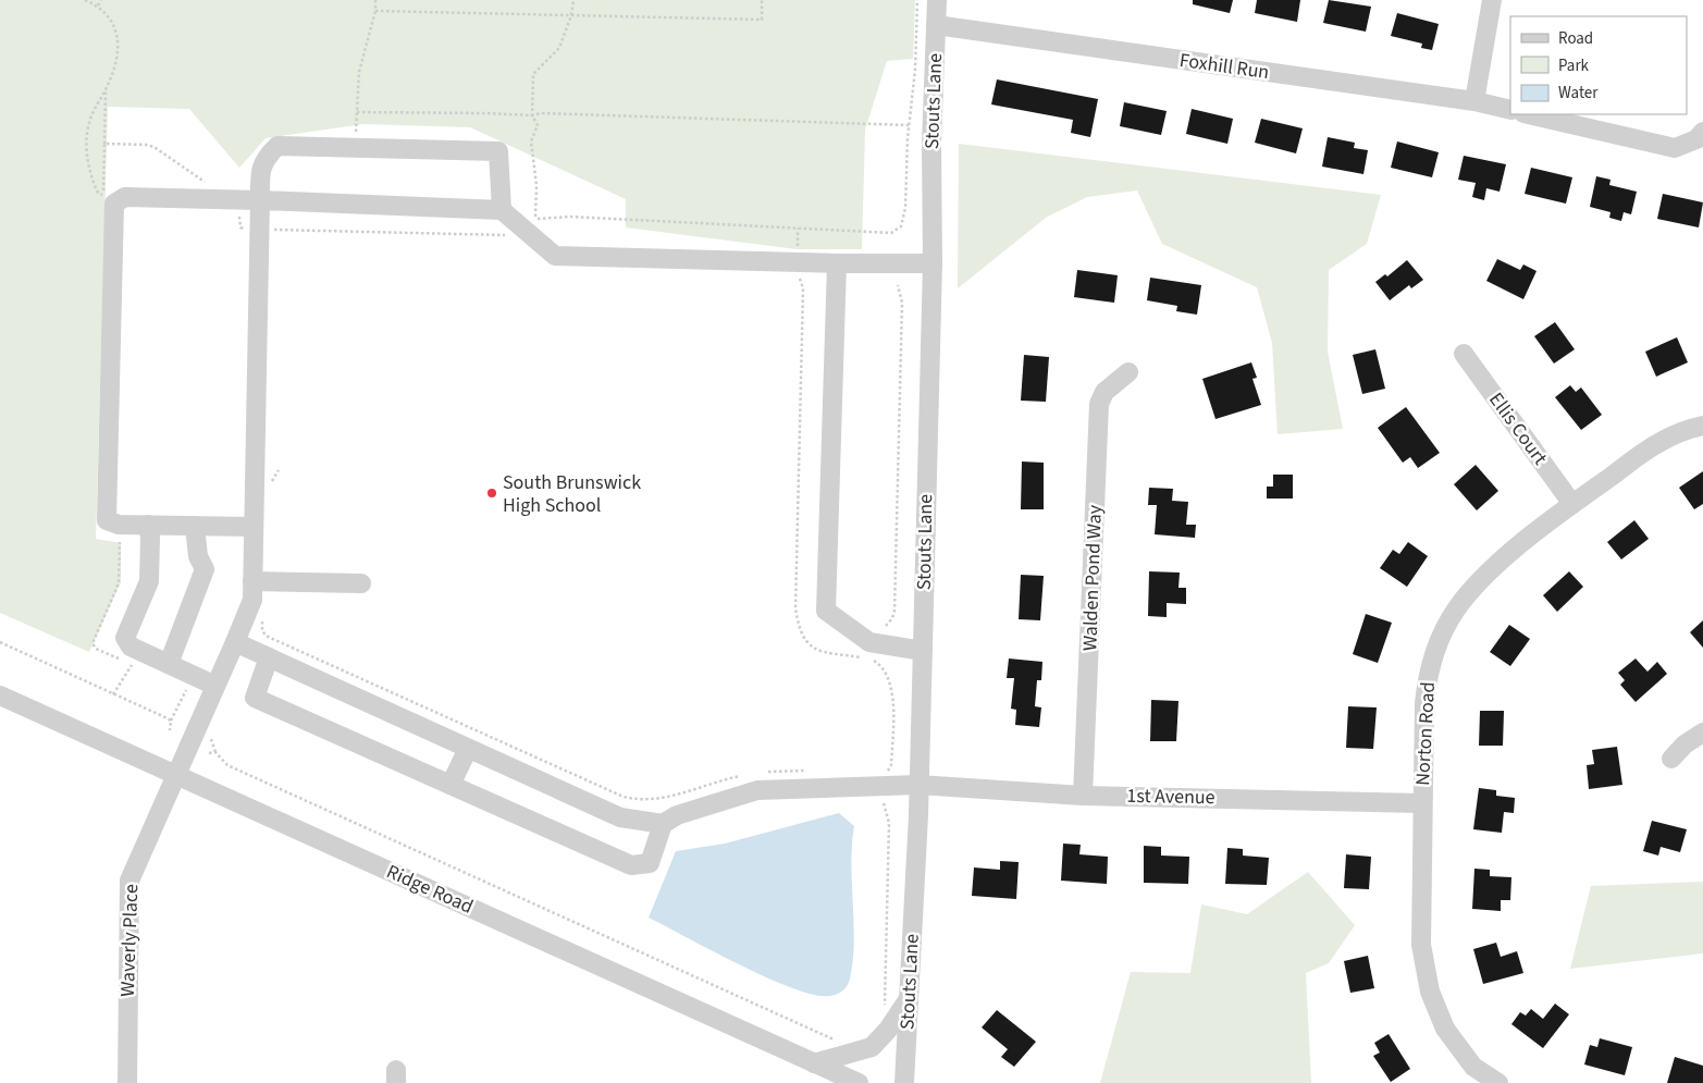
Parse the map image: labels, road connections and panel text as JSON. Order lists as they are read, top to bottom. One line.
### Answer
{"streets":{"street":["Foxhill Run","Stouts Lane","Ellis Court","Walden Pond Way","Norton Road","1st Avenue","Ridge Road","Waverly Place"]},"crossings":[["Foxhill Run","Stouts Lane"],["Stouts Lane","1st Avenue"],["Ellis Court","Norton Road"],["Walden Pond Way","1st Avenue"],["Norton Road","1st Avenue"],["Ridge Road","Waverly Place"]],"places":["South Brunswick High School"],"legend":["Road","Park","Water"]}
